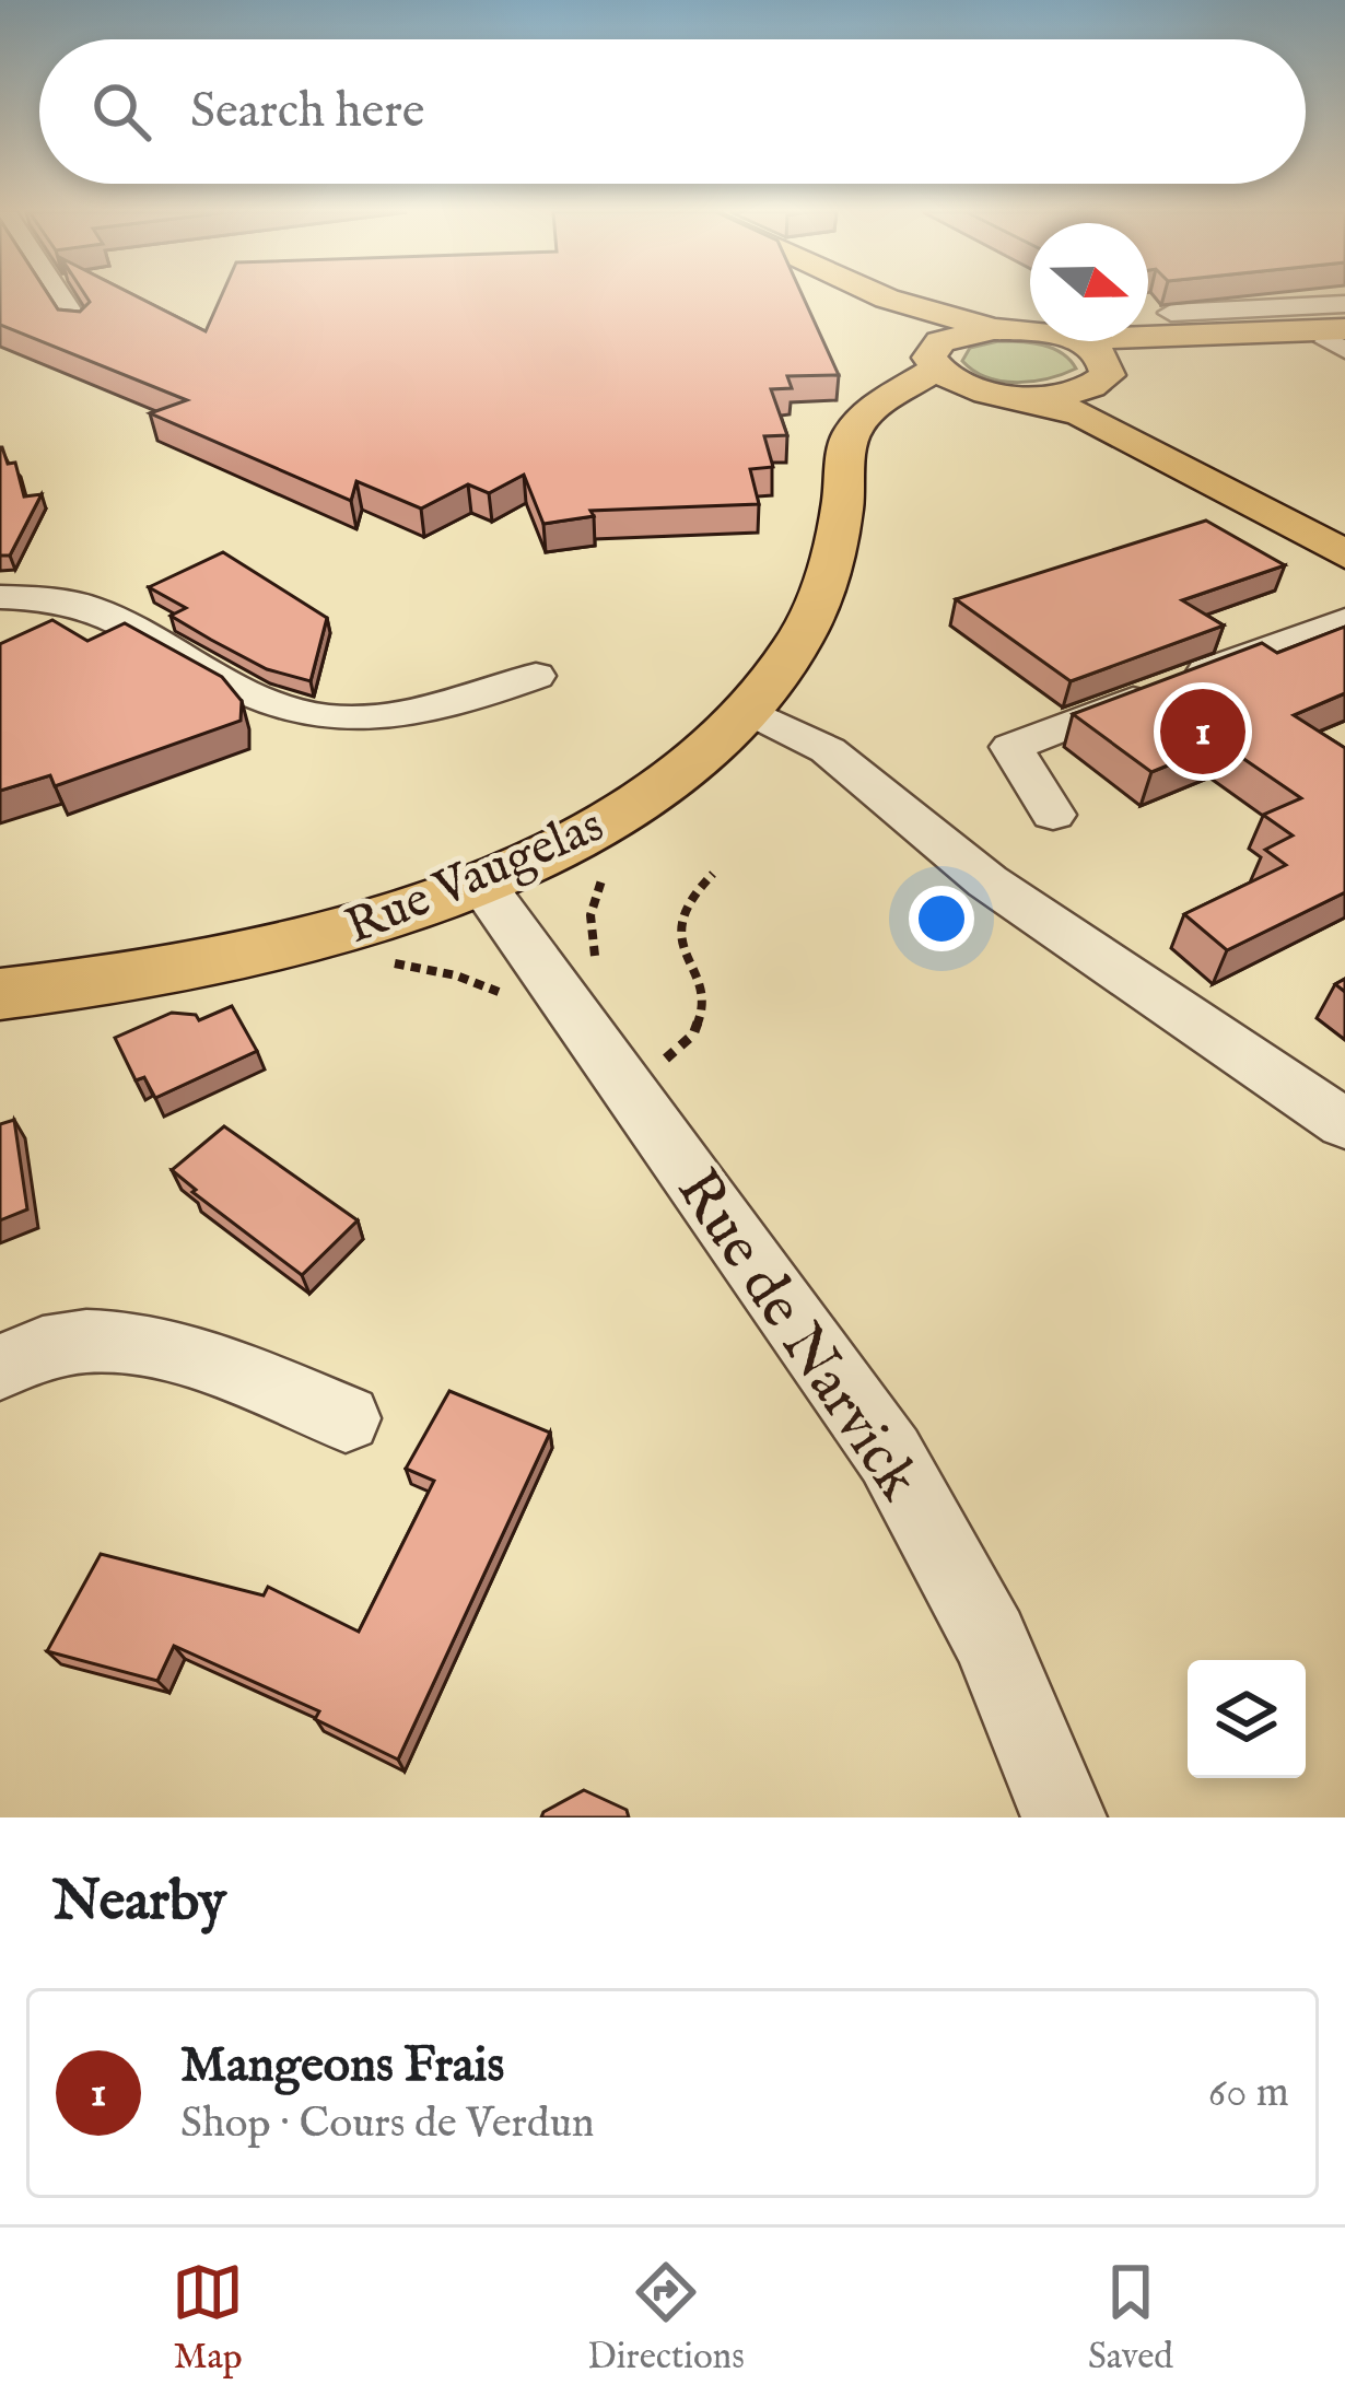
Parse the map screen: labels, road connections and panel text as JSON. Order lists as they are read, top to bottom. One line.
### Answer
{"streets":{"main road":["Rue Vaugelas"],"street":["Rue de Narvick"]},"crossings":[["Rue Vaugelas","Rue de Narvick"]],"north":"right","page":{"search":"Search here","pins":"1","heading":"Nearby","list":[{"mark":"1","name":"Mangeons Frais","note":"Shop · Cours de Verdun","value":"60 m"}],"nav":["Map","Directions","Saved"]}}
